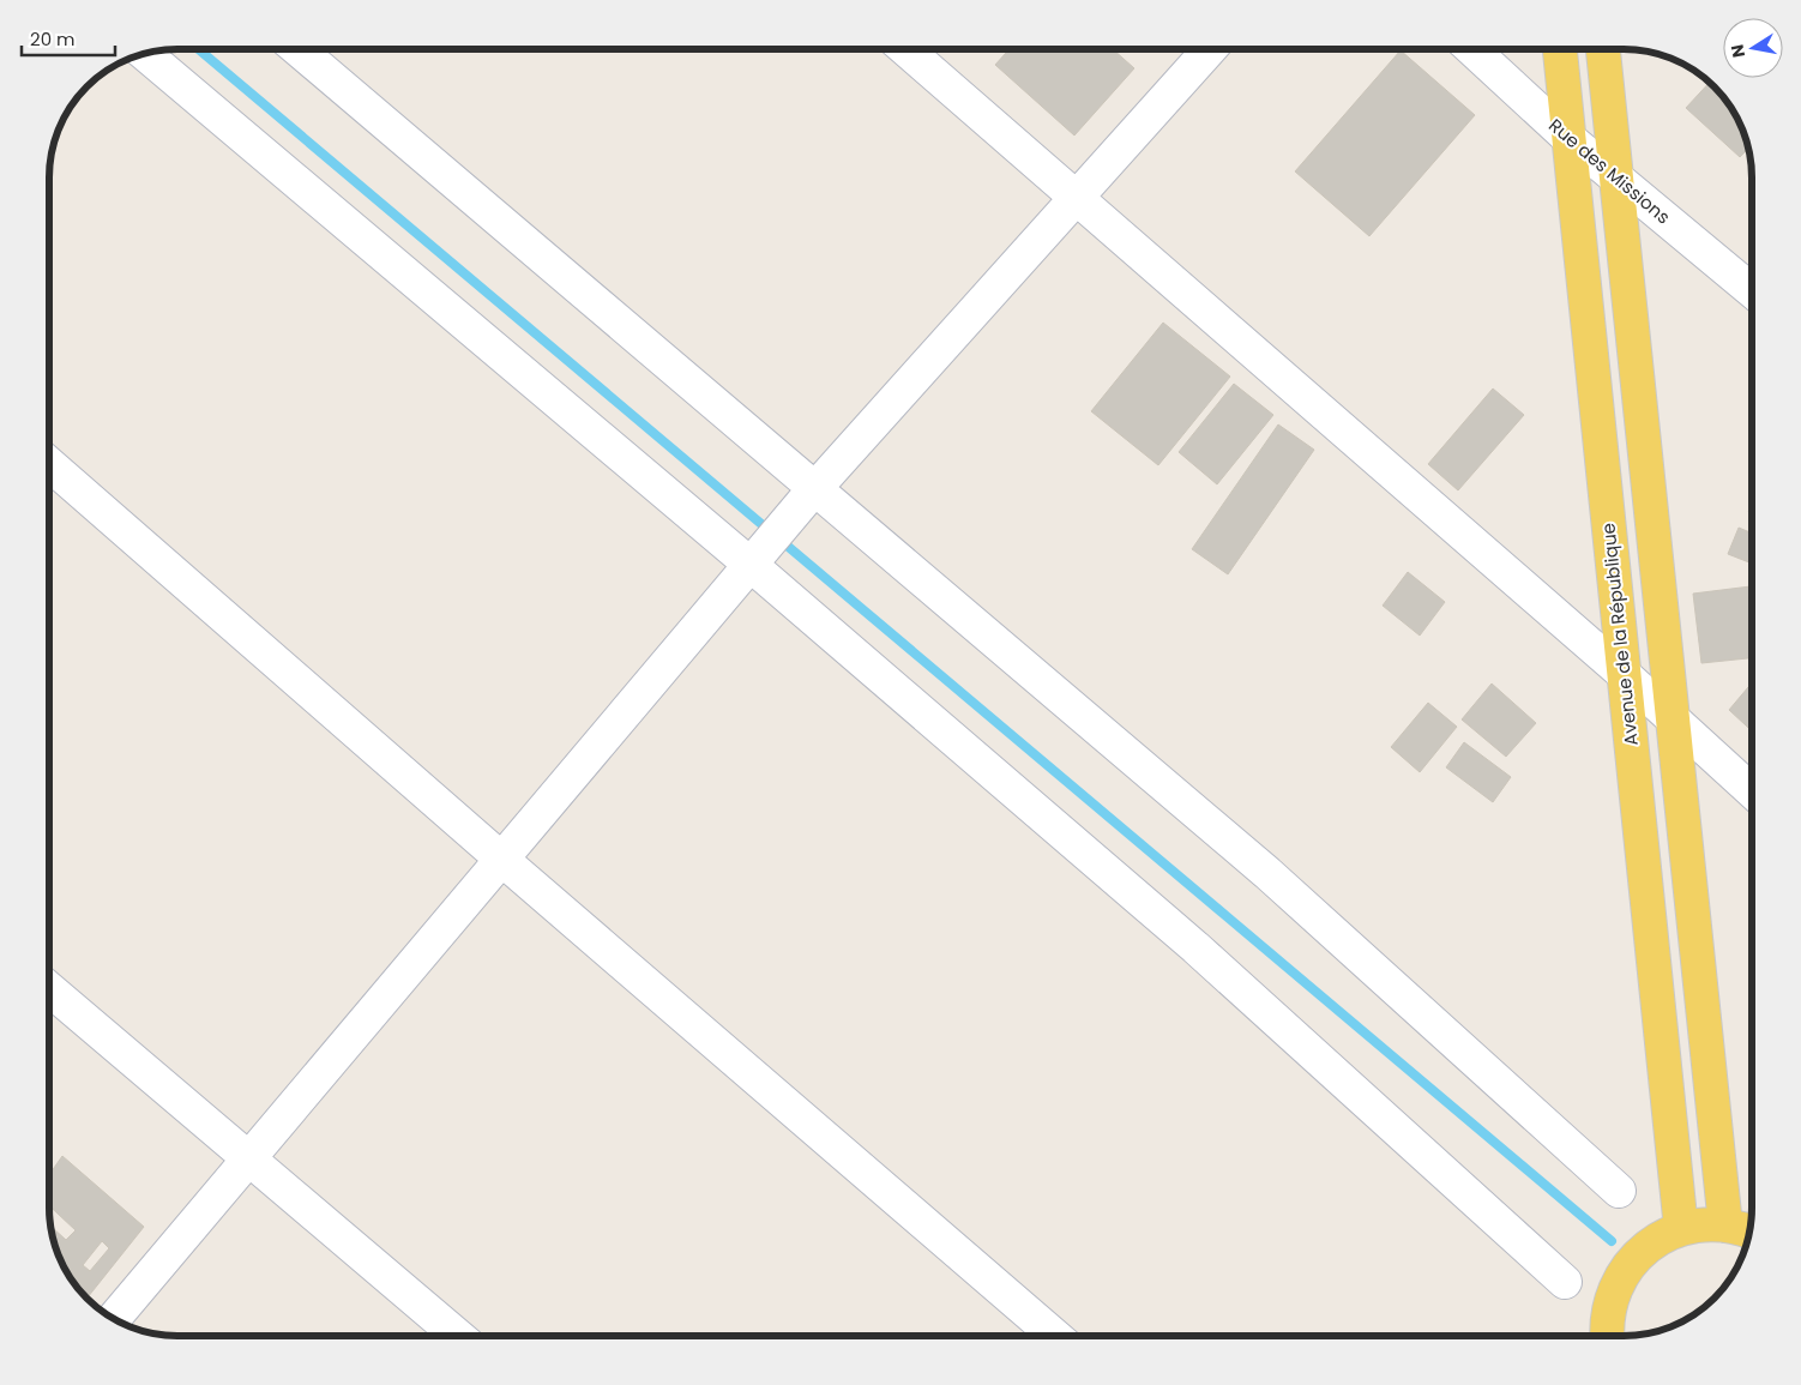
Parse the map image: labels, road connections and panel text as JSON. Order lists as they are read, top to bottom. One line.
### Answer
{"streets":{"main road":["Avenue de la République"],"street":["Rue des Missions"]},"crossings":[["Rue des Missions","Avenue de la République"]],"scale_bar":"20 m","north":"left"}
